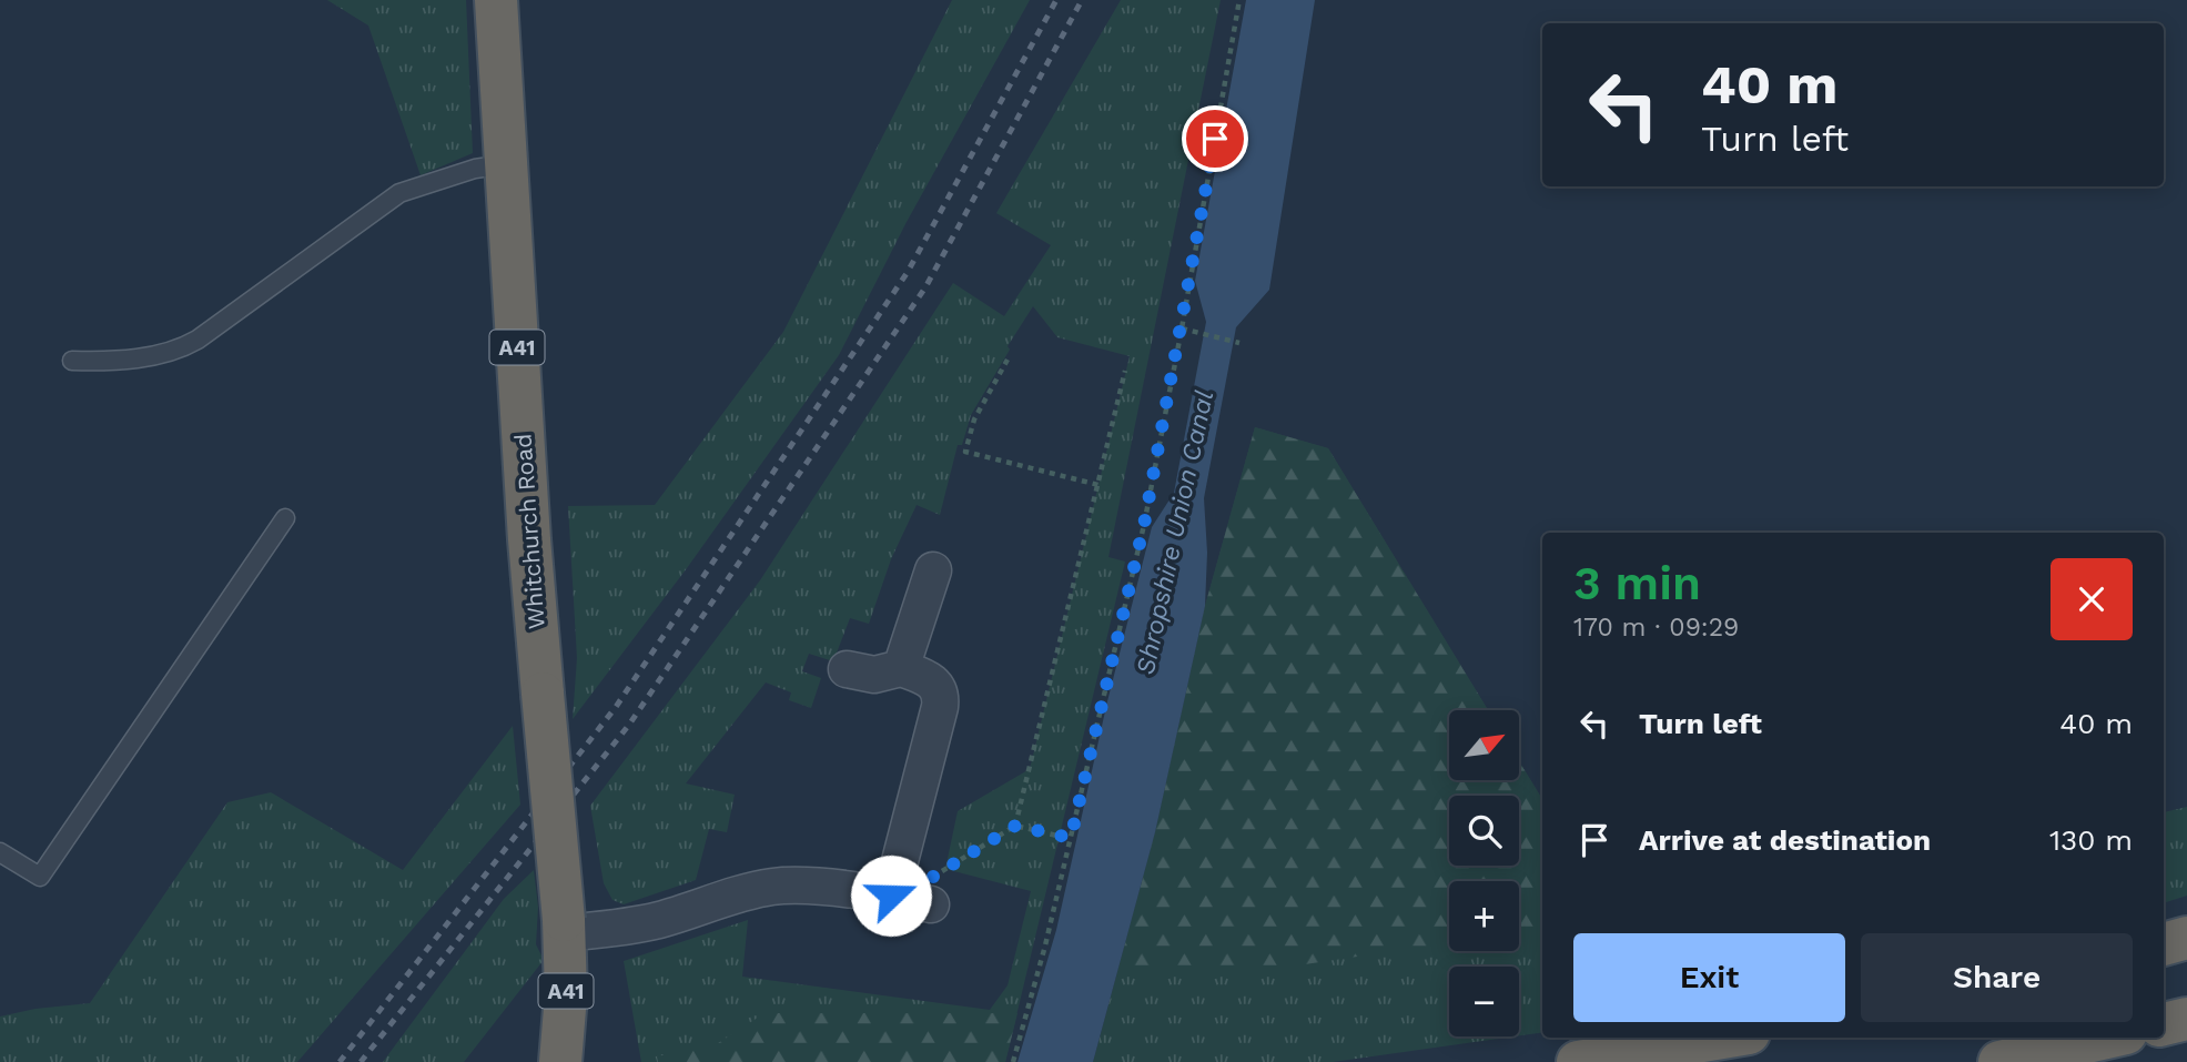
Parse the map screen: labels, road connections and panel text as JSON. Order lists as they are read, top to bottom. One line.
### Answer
{"streets":{"highway":["A41","Whitchurch Road"]},"water":["Shropshire Union Canal"],"north":"top right","page":{"turn":["40 m","Turn left"],"heading":["3 min","170 m · 09:29"],"list":[{"name":"Turn left","value":"40 m"},{"name":"Arrive at destination","value":"130 m"}],"map_buttons":["+","−"],"buttons":["Exit","Share"]}}
